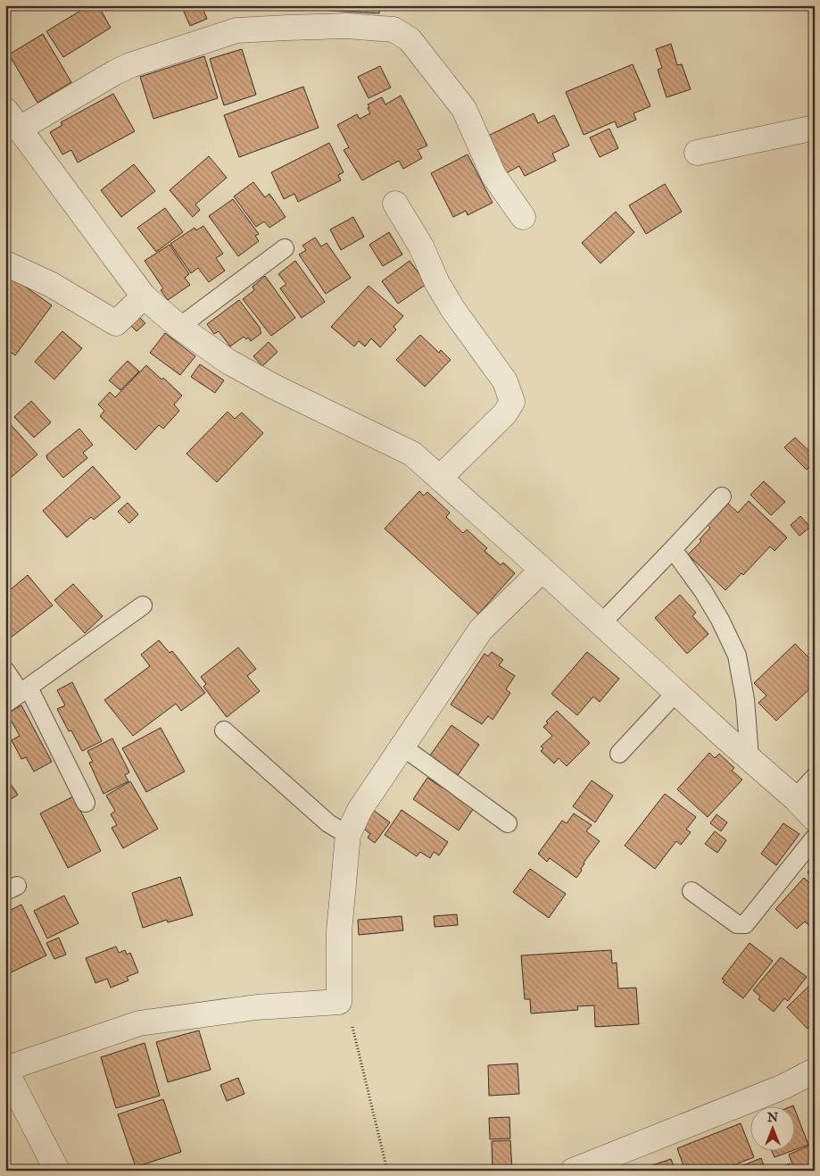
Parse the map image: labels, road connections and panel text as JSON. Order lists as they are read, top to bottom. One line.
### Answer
{"north":"top"}
